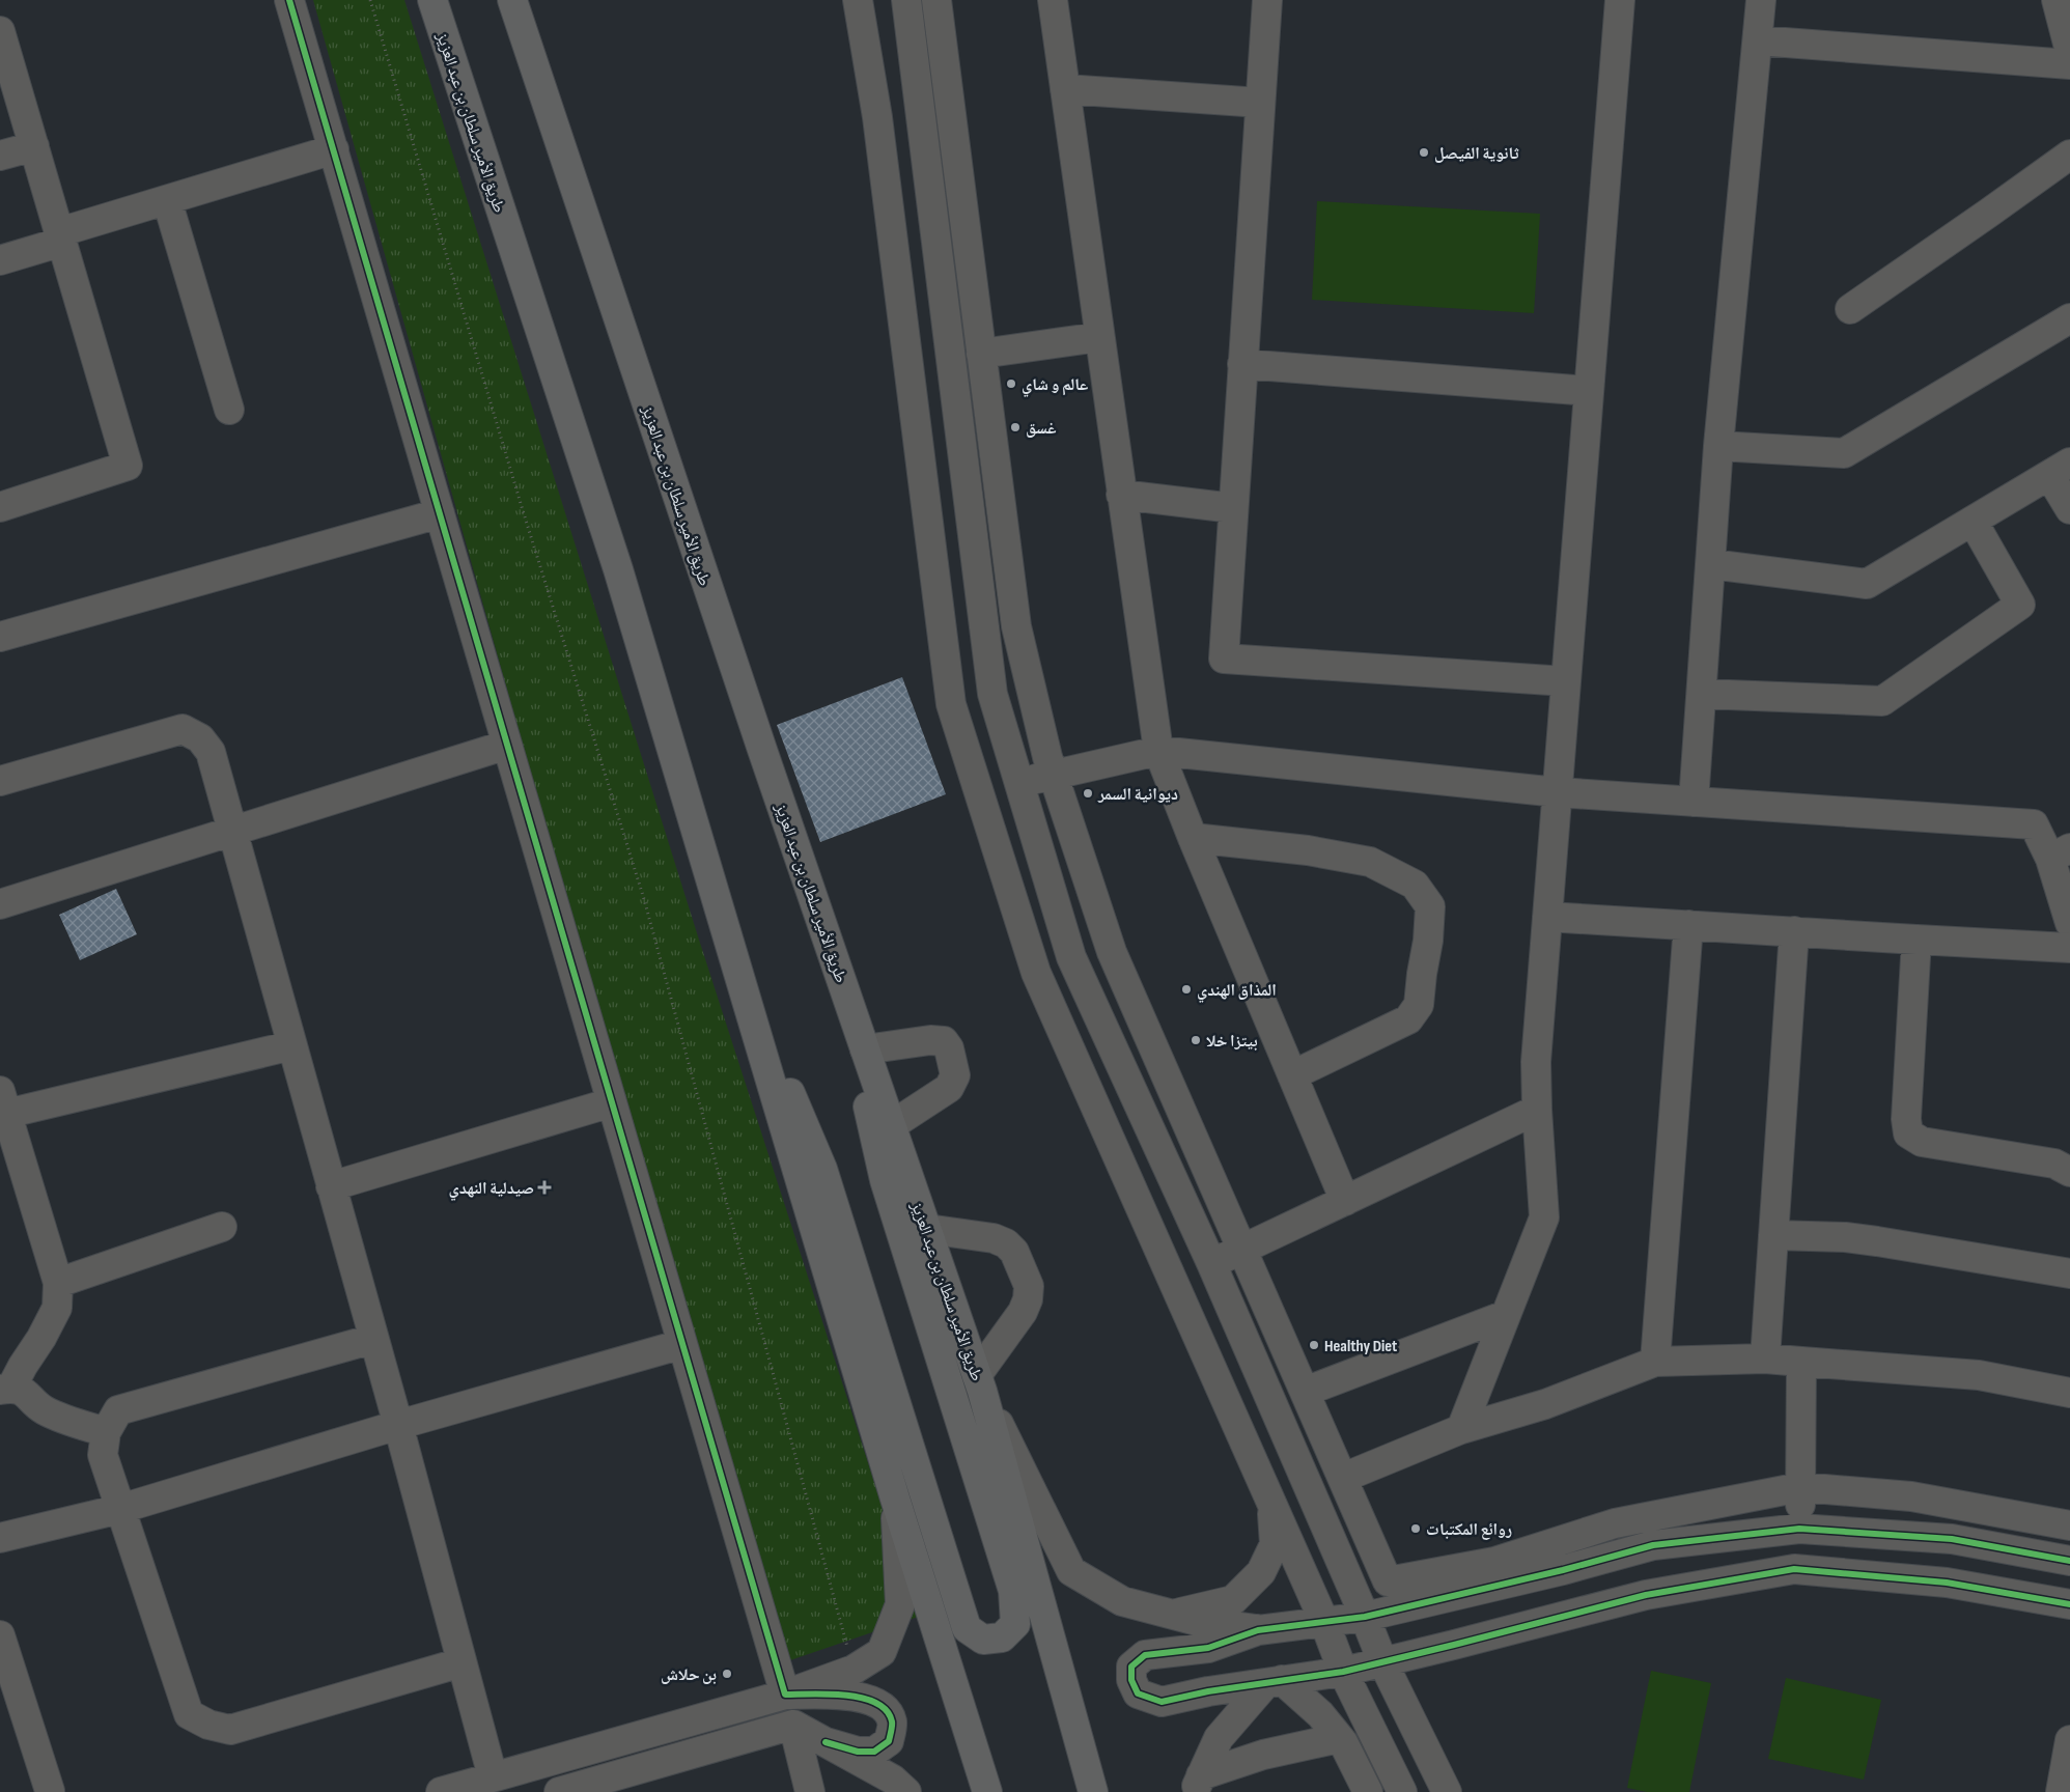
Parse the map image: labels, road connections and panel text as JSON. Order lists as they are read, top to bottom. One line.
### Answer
{"streets":{"highway":["طريق الأمير سلطان بن عبد العزيز"]},"places":{"other":["ثانوية الفيصل","عالم و شاي","غسق","ديوانية السمر","المذاق الهندي","بيتزا خلا","Healthy Diet","روائع المكتبات","بن حلاش"],"health":["صيدلية النهدي"]}}
